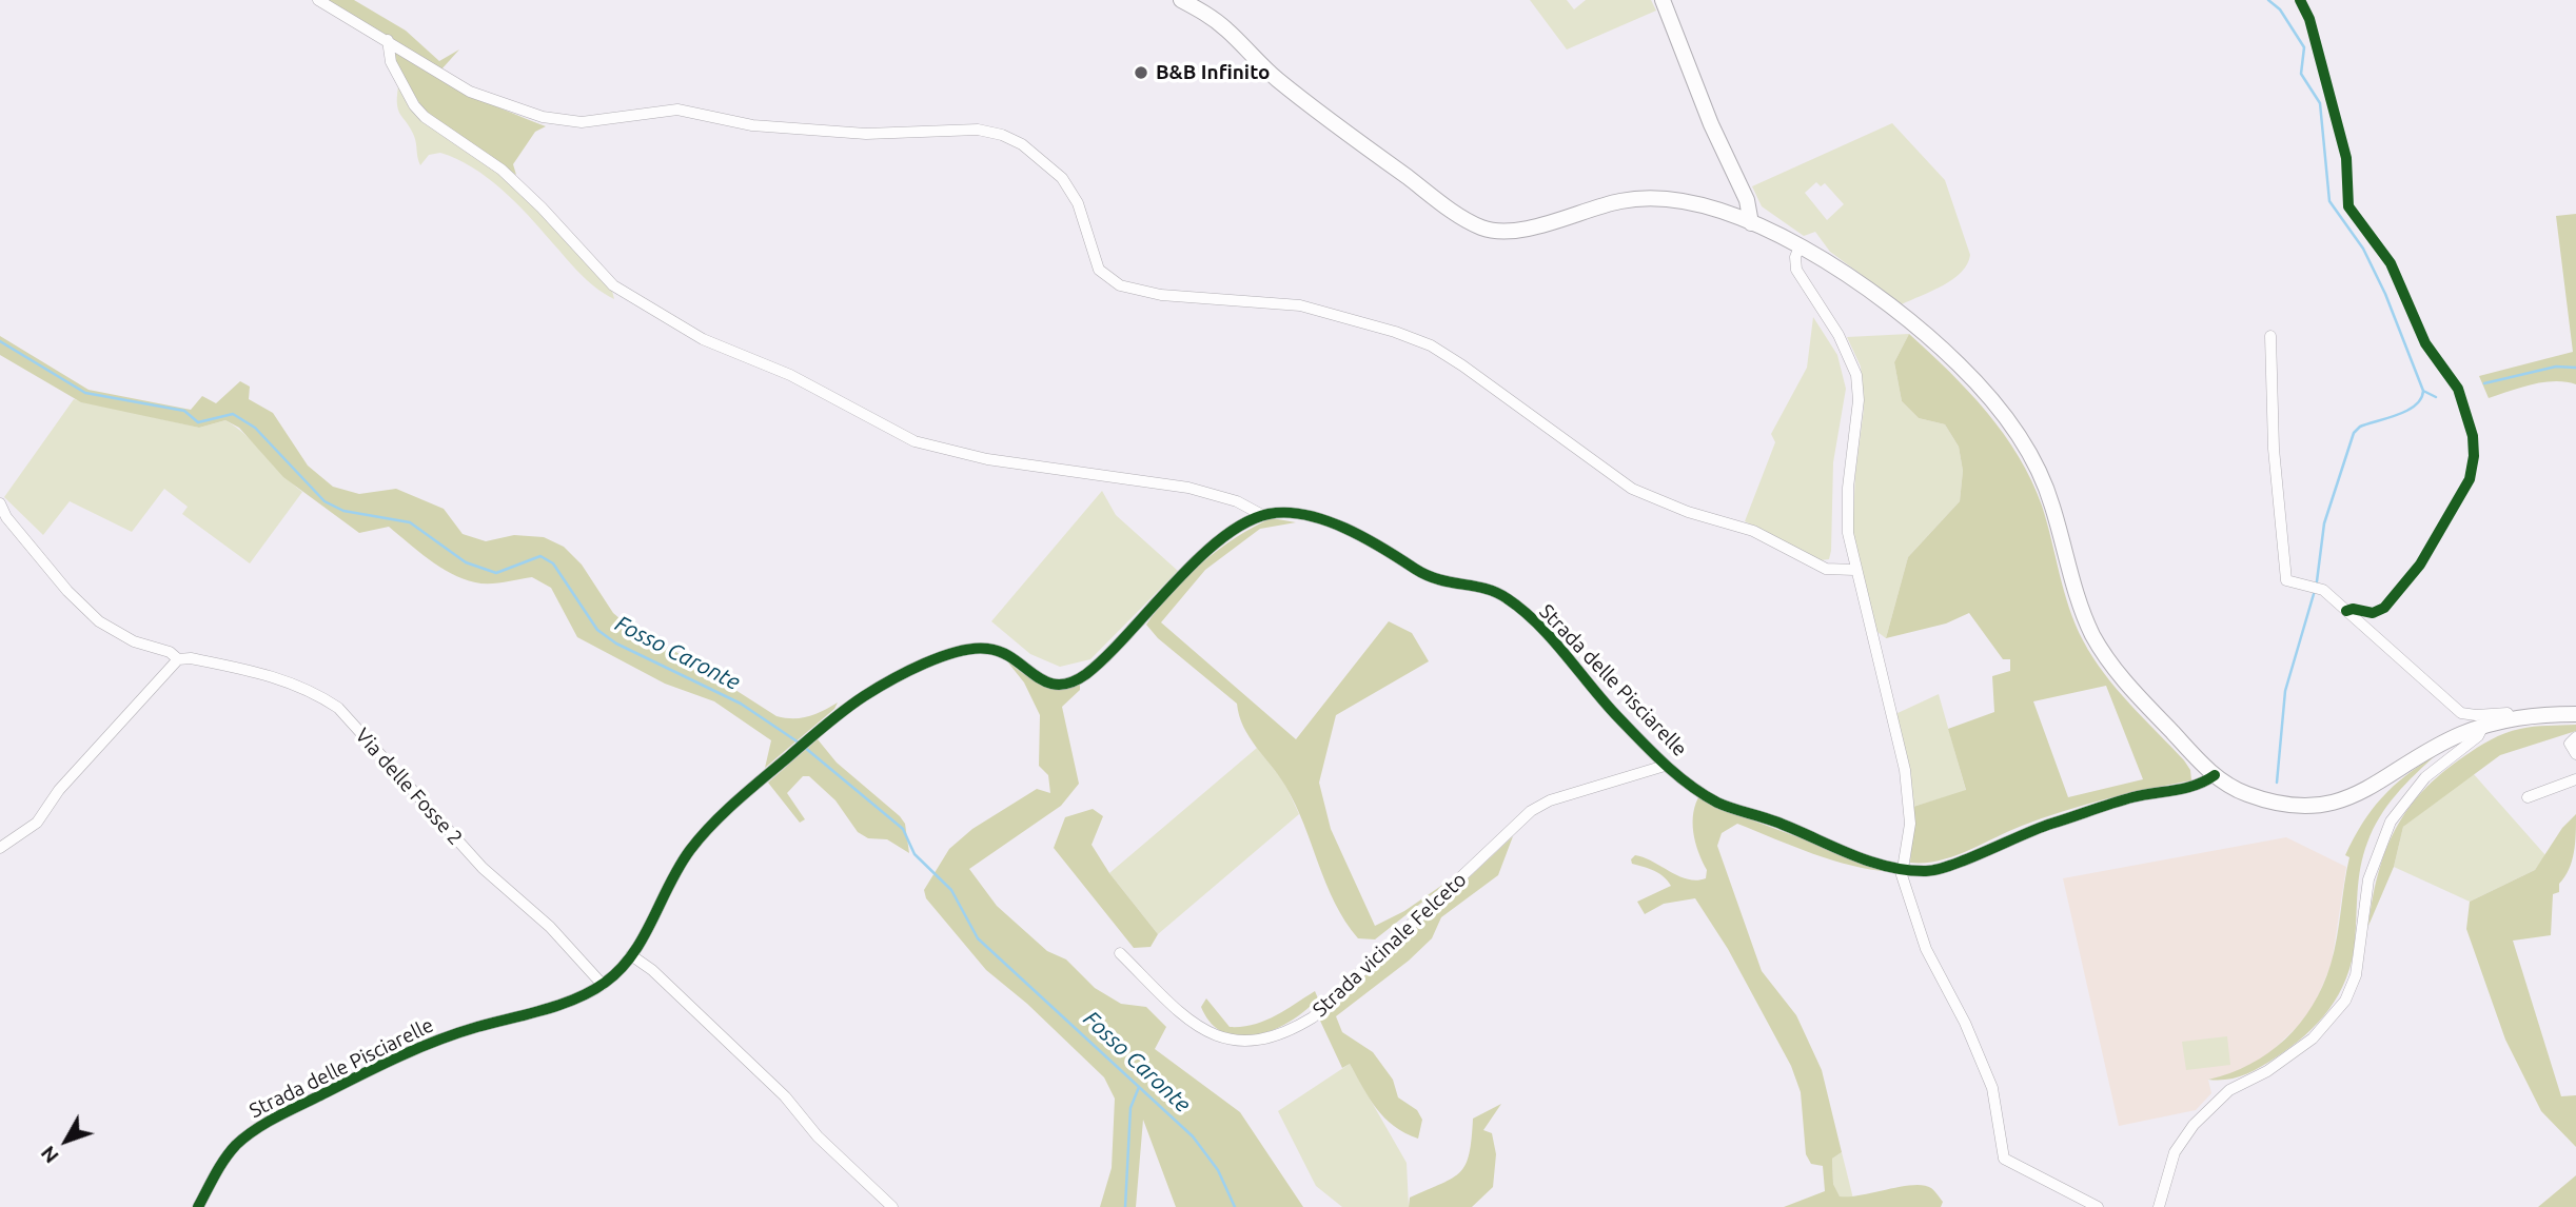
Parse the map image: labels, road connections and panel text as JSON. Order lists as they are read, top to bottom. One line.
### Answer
{"streets":{"street":["Strada delle Pisciarelle","Via delle Fosse 2","Strada vicinale Felceto"]},"crossings":[["Strada delle Pisciarelle","Via delle Fosse 2"],["Strada delle Pisciarelle","Strada vicinale Felceto"]],"water":["Fosso Caronte"],"places":["B&B Infinito"],"north":"bottom left"}
